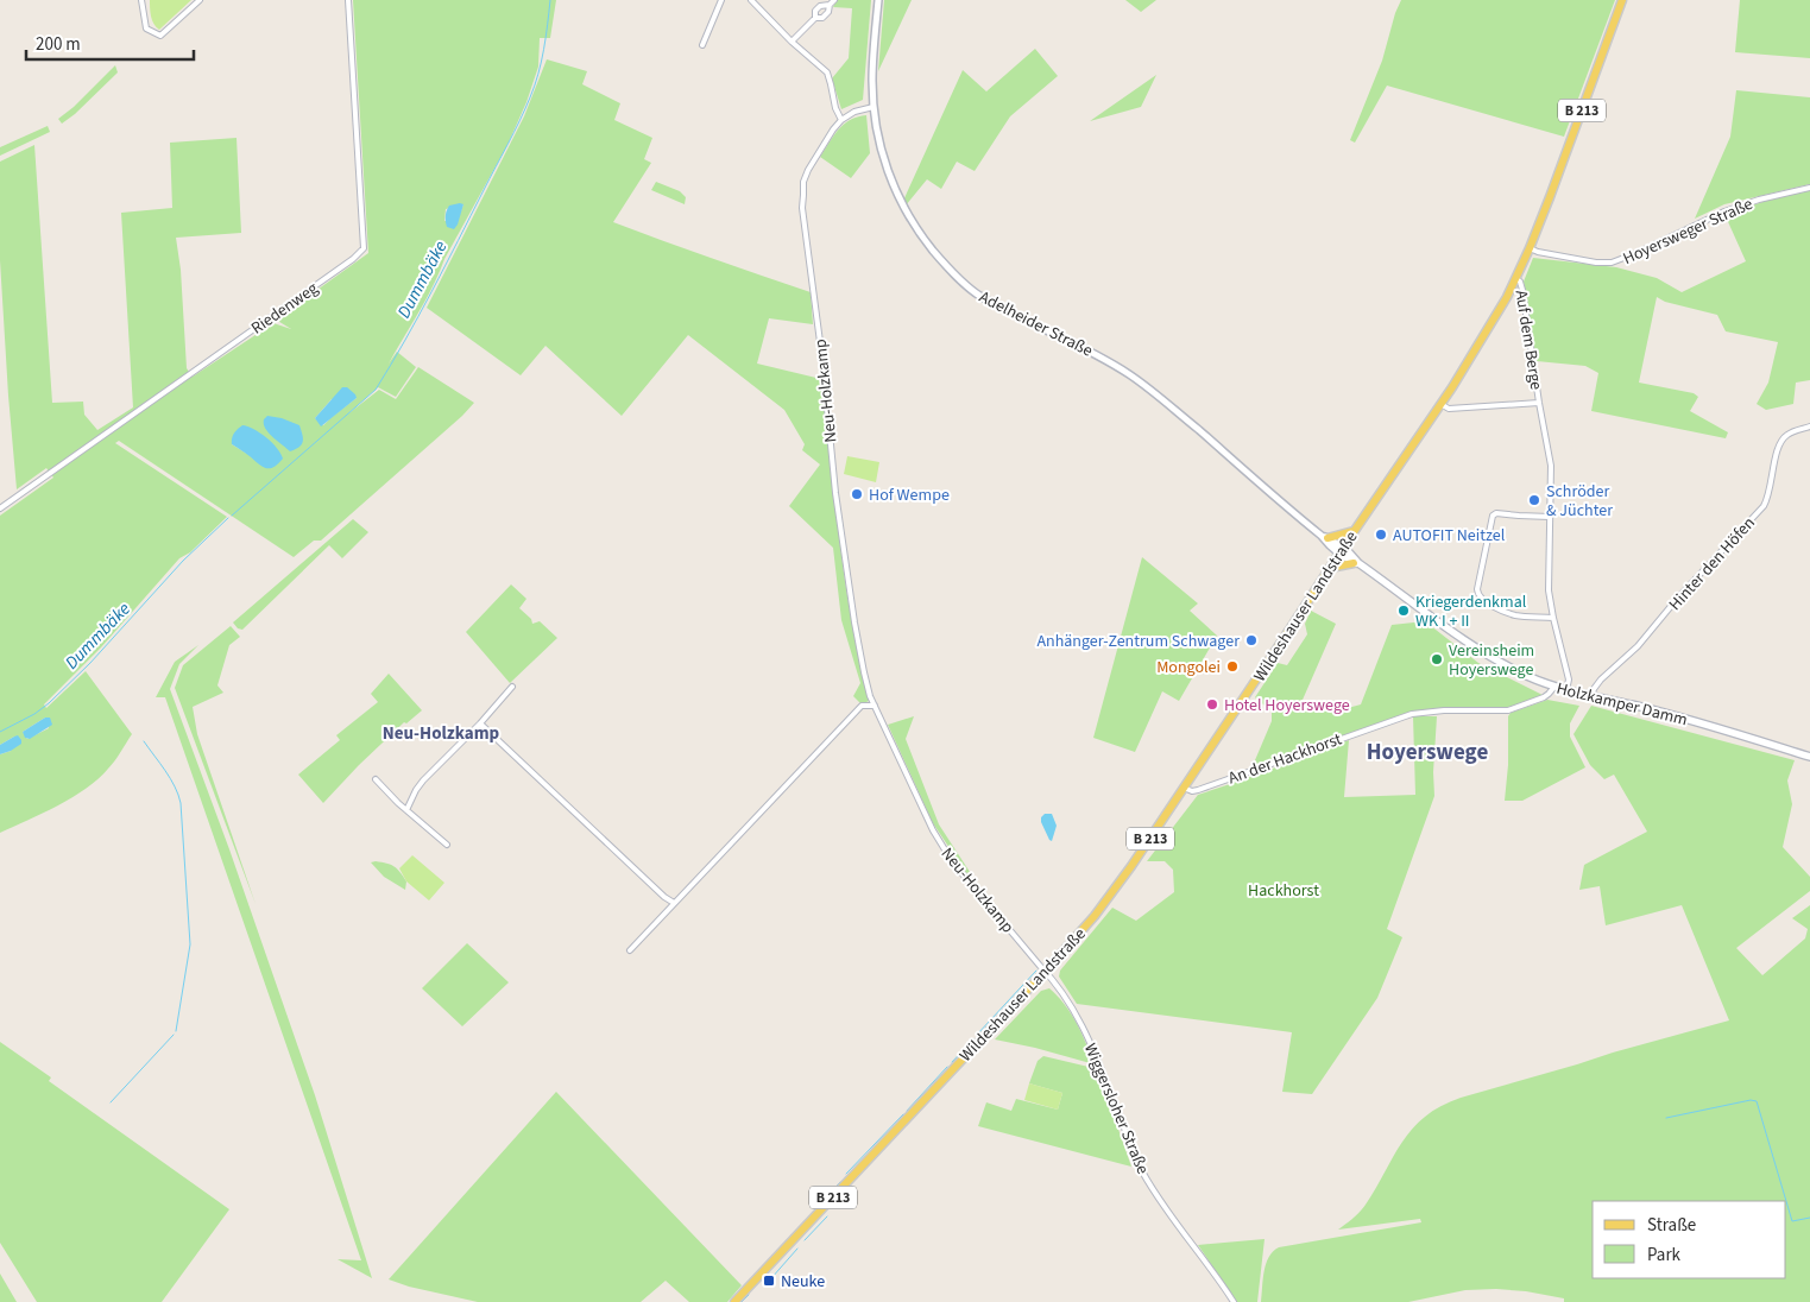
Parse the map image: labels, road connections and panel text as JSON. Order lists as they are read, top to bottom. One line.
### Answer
{"streets":{"main road":["B 213","Wildeshauser Landstraße","Holzkamper Damm"],"street":["Hoyersweger Straße","Riedenweg","Adelheider Straße","Auf dem Berge","Neu-Holzkamp","Hinter den Höfen","An der Hackhorst","Wiggersloher Straße"]},"crossings":[["Hoyersweger Straße","Wildeshauser Landstraße"],["Adelheider Straße","Wildeshauser Landstraße"],["Adelheider Straße","Holzkamper Damm"],["Auf dem Berge","Wildeshauser Landstraße"],["Auf dem Berge","Holzkamper Damm"],["Neu-Holzkamp","Wildeshauser Landstraße"],["Neu-Holzkamp","Wiggersloher Straße"],["Hinter den Höfen","Holzkamper Damm"],["Wildeshauser Landstraße","Holzkamper Damm"],["Wildeshauser Landstraße","An der Hackhorst"],["Wildeshauser Landstraße","Wiggersloher Straße"],["Holzkamper Damm","An der Hackhorst"]],"districts":["Neu-Holzkamp","Hoyerswege"],"water":["Dummbäke"],"parks":["Hackhorst"],"places":{"other":["Hof Wempe","Schröder & Jüchter","AUTOFIT Neitzel","Kriegerdenkmal WK I + II","Anhänger-Zentrum Schwager","Vereinsheim Hoyerswege","Mongolei","Hotel Hoyerswege"],"transit":["Neuke"]},"legend":["Straße","Park"],"scale_bar":"200 m"}
